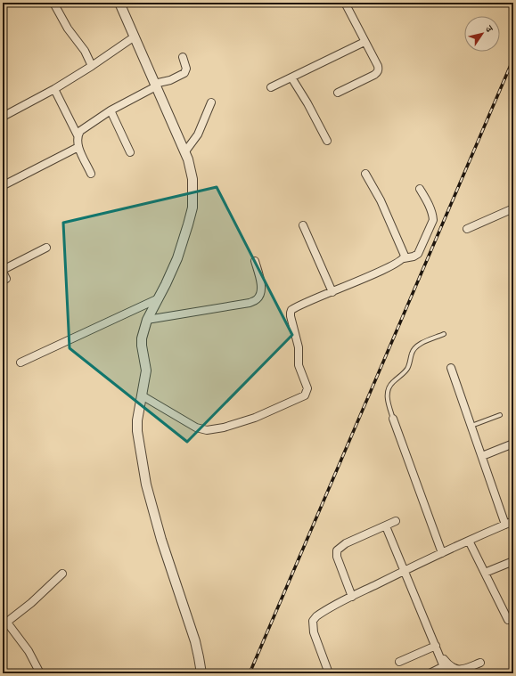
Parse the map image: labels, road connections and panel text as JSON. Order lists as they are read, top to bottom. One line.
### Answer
{"north":"top right"}
